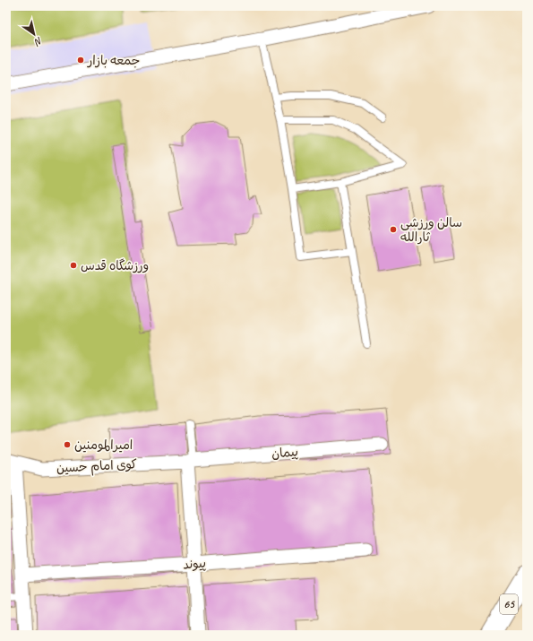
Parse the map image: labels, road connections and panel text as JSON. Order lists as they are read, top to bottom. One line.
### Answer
{"streets":{"highway":["65"],"street":["پیمان","کوی امام حسین","پیوند"]},"crossings":[["پیمان","کوی امام حسین"]],"places":["جمعه بازار","سالن ورزشی ثارالله","ورزشگاه قدس","امیرالمومنین"],"north":"bottom right"}
